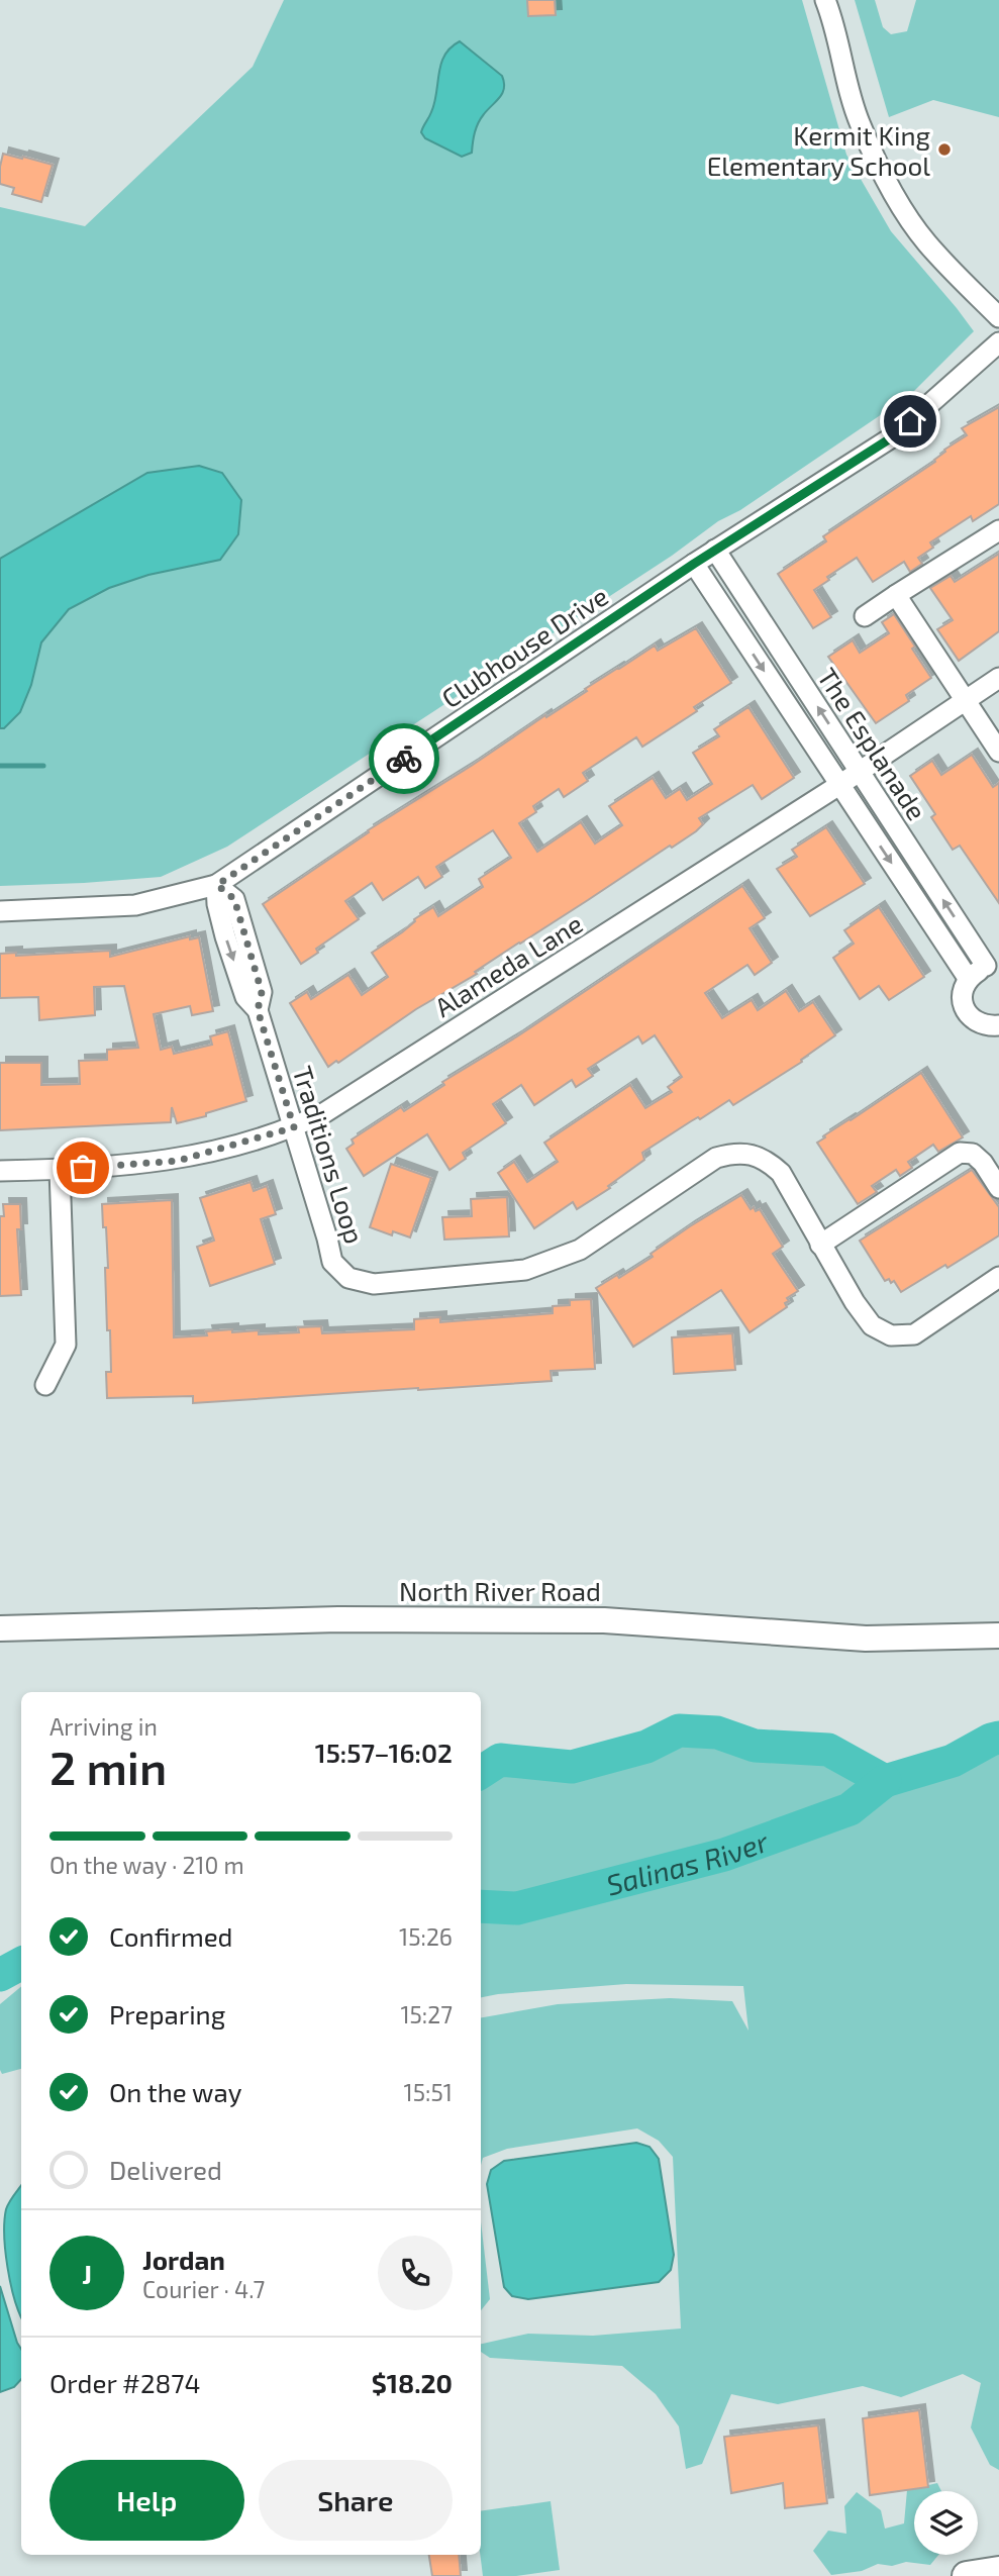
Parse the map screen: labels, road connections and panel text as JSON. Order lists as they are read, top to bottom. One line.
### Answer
{"streets":{"main road":["North River Road"],"street":["Clubhouse Drive","The Esplanade","Alameda Lane","Traditions Loop"]},"crossings":[["Clubhouse Drive","The Esplanade"],["Clubhouse Drive","Traditions Loop"],["The Esplanade","Alameda Lane"],["Alameda Lane","Traditions Loop"]],"water":["Salinas River"],"places":["Kermit King Elementary School"],"page":{"heading":["2 min","Arriving in","15:57–16:02"],"panel":["Jordan","Courier · 4.7","Order #2874","$18.20"],"bar":"On the way · 210 m","list":[["Confirmed","15:26"],["Preparing","15:27"],["On the way","15:51"],"Delivered"],"round":"J","buttons":["Help","Share"]}}
